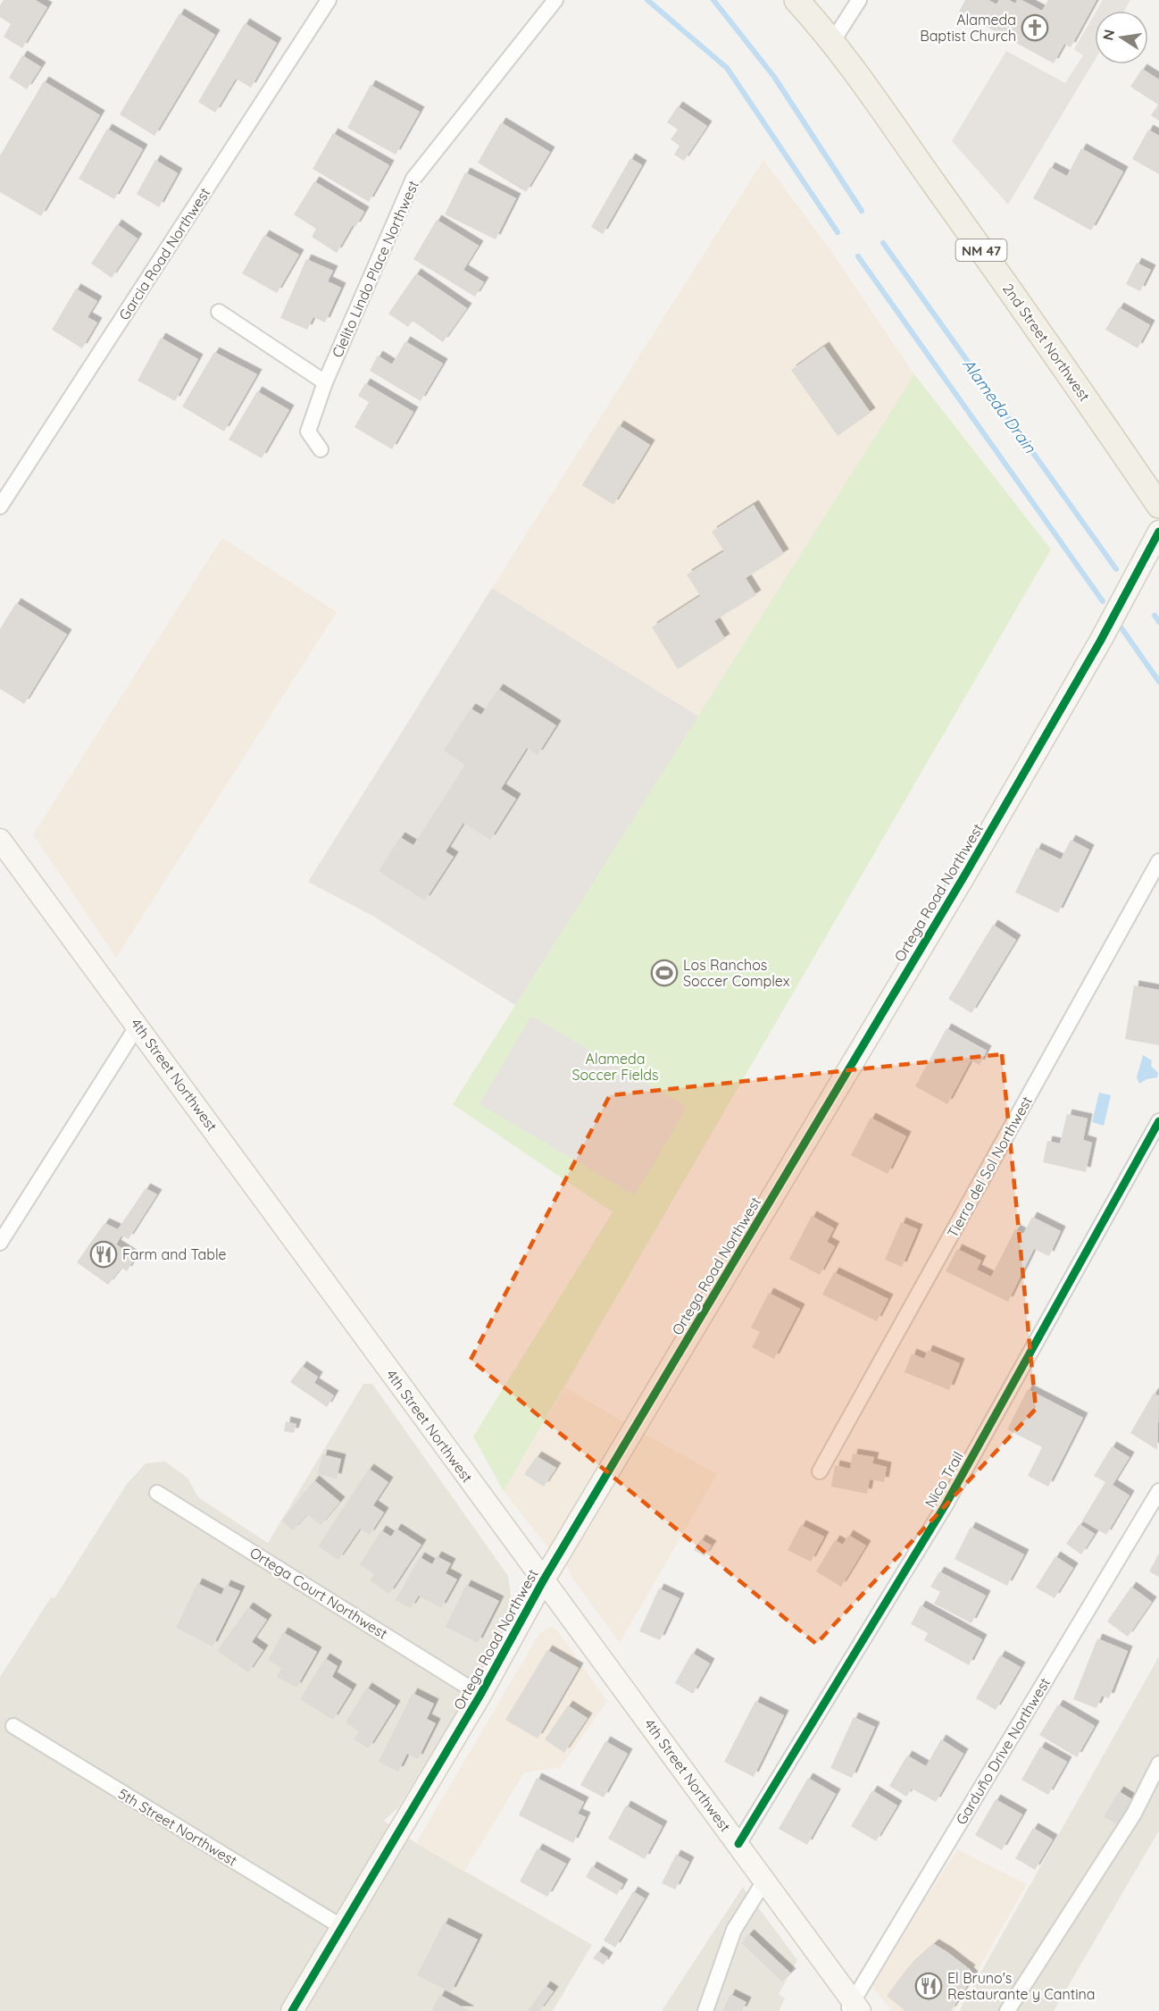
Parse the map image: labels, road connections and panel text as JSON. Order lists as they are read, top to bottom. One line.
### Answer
{"streets":{"main road":["NM 47","2nd Street Northwest"],"street":["Garcia Road Northwest","Cielito Lindo Place Northwest","Ortega Road Northwest","4th Street Northwest","Tierra del Sol Northwest","Nico Trail","Ortega Court Northwest","Garduño Drive Northwest","5th Street Northwest"]},"crossings":[["Ortega Road Northwest","4th Street Northwest"],["Ortega Road Northwest","Ortega Court Northwest"],["Ortega Road Northwest","5th Street Northwest"],["4th Street Northwest","Nico Trail"],["4th Street Northwest","Garduño Drive Northwest"]],"water":["Alameda Drain"],"parks":["Alameda Soccer Fields"],"places":{"church":["Alameda Baptist Church"],"sports":["Los Ranchos Soccer Complex"],"restaurant":["Farm and Table","El Bruno's Restaurante y Cantina"]},"north":"left"}
